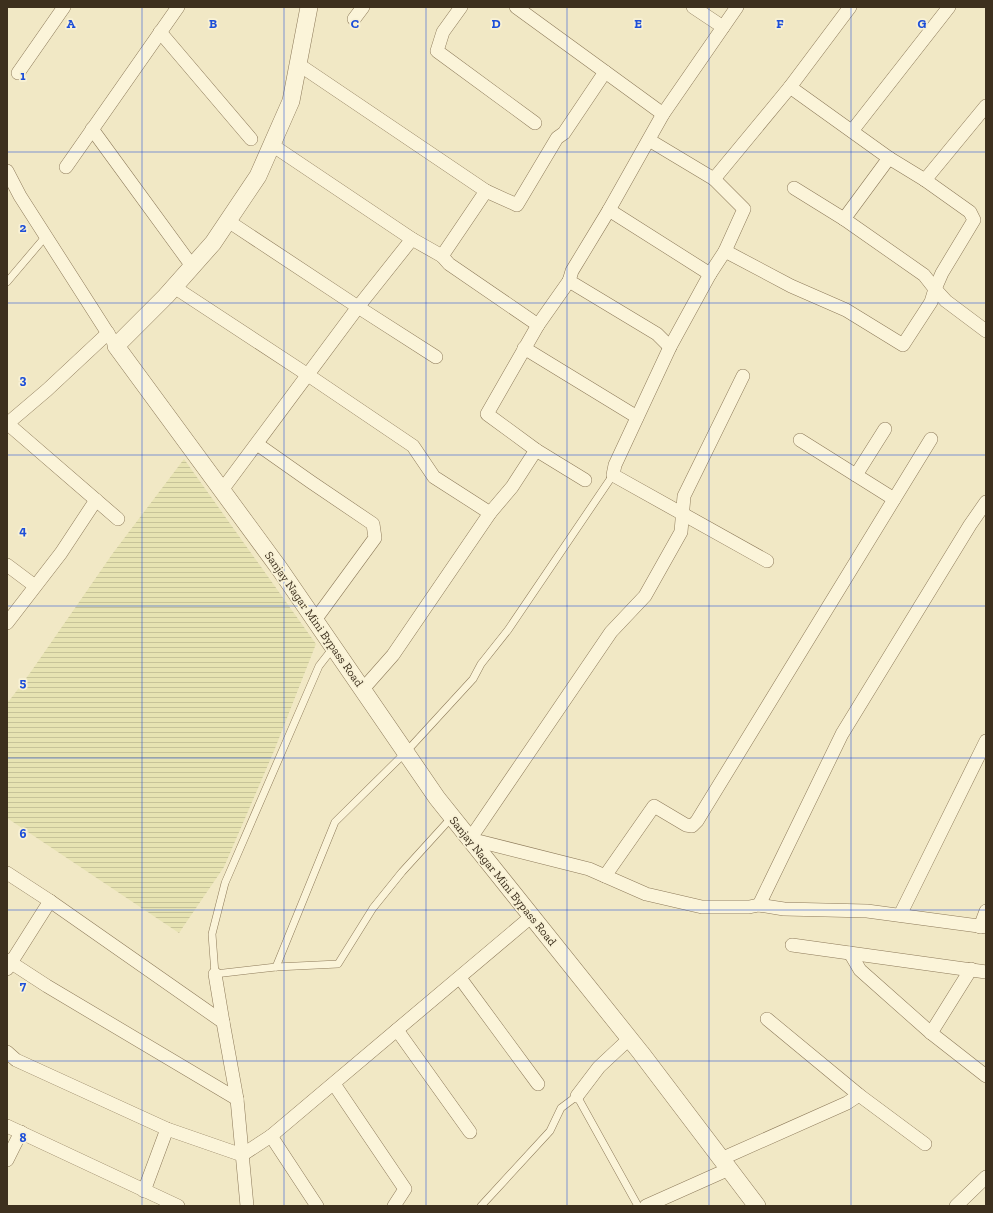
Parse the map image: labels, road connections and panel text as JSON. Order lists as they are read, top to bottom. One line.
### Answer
{"streets":{"street":["Sanjay Nagar Mini Bypass Road"]},"grid":{"columns":["A","B","C","D","E","F","G"],"rows":["1","2","3","4","5","6","7","8"]}}
